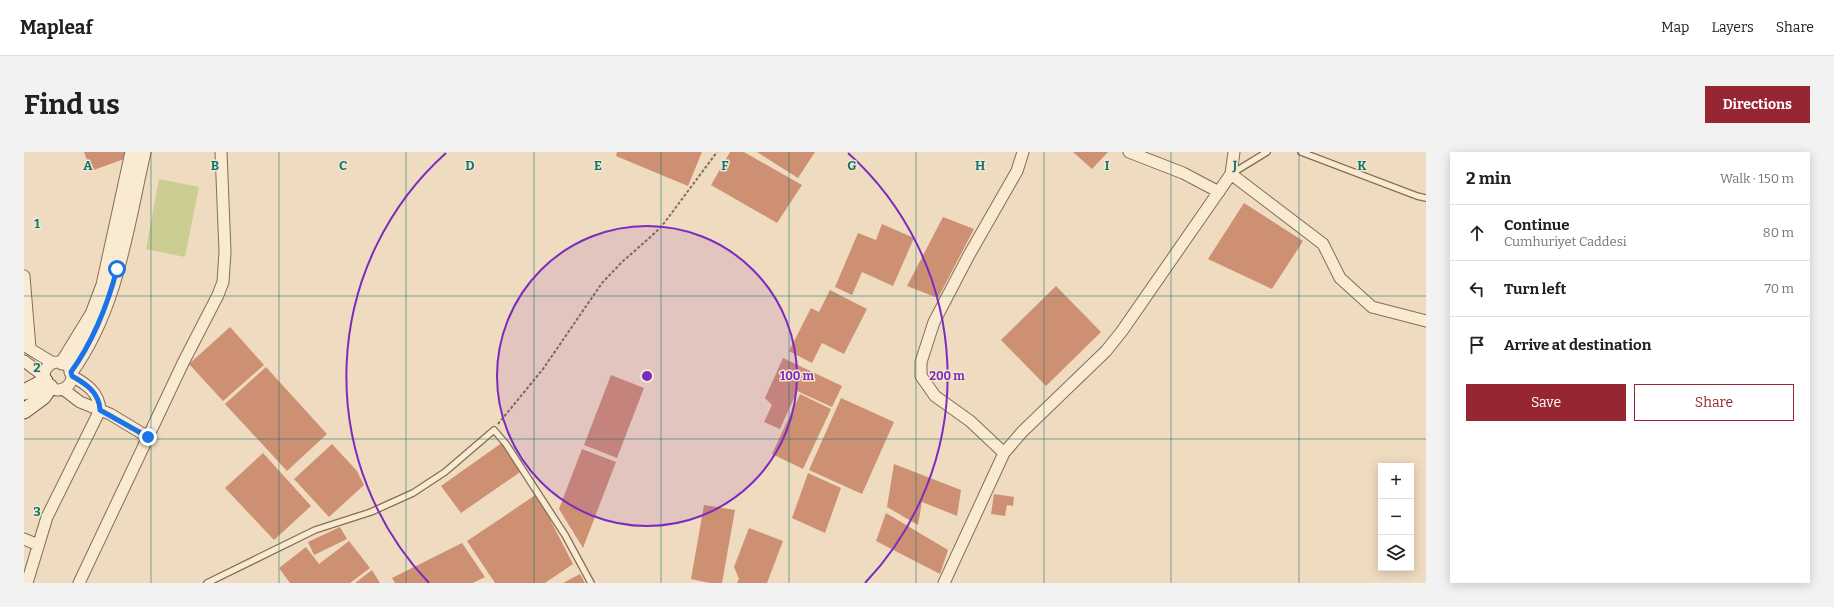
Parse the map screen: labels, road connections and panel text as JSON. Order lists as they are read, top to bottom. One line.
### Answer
{"page":{"header":"Mapleaf","nav":["Map","Layers","Share"],"buttons":["Directions",["Save","Share"]],"title":"Find us","heading":["2 min","Walk · 150 m"],"list":[["Continue","Cumhuriyet Caddesi","80 m"],["Turn left","70 m"],"Arrive at destination"],"map_buttons":["+","−"]},"grid":{"columns":["A","B","C","D","E","F","G","H","I","J","K"],"rows":["1","2","3"]},"rings":["100 m","200 m"]}
